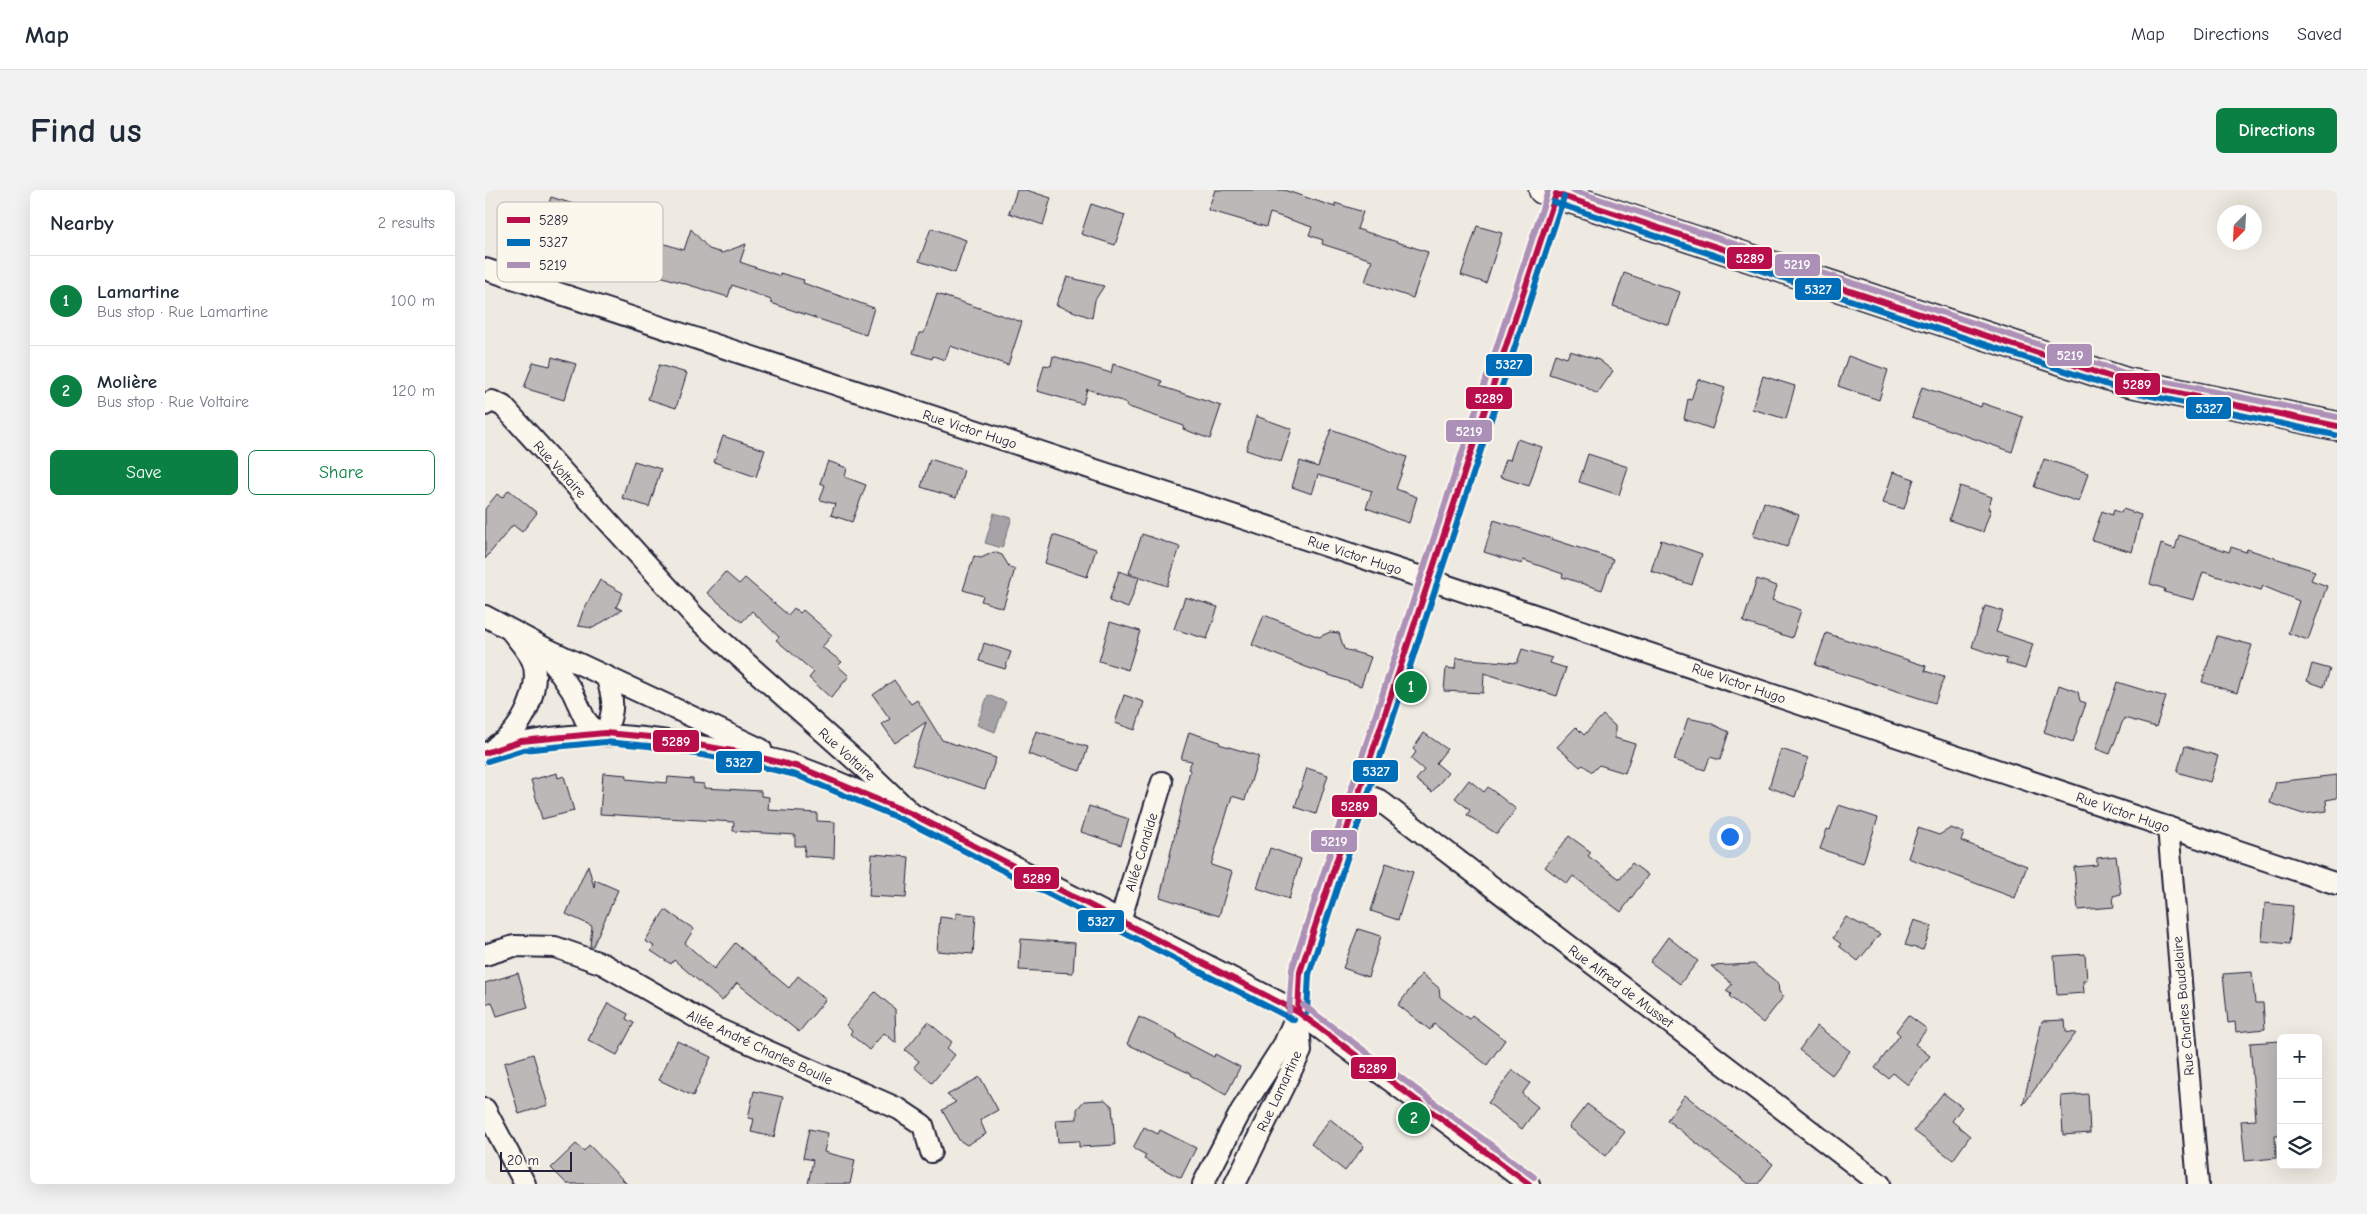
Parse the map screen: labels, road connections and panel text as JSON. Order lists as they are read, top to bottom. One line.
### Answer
{"streets":{"street":["Rue Victor Hugo","Rue Voltaire","Allée Candide","Rue Alfred de Musset","Rue Charles Baudelaire","Allée André Charles Boulle","Rue Lamartine"]},"crossings":[["Rue Victor Hugo","Rue Charles Baudelaire"],["Rue Victor Hugo","Rue Lamartine"],["Rue Voltaire","Allée Candide"],["Rue Voltaire","Rue Lamartine"],["Rue Alfred de Musset","Rue Lamartine"]],"lines":["transit line 5219","transit line 5289","transit line 5327"],"legend":["5289","5327","5219"],"scale_bar":"20 m","north":"bottom left","page":{"header":"Map","nav":["Map","Directions","Saved"],"buttons":["Directions",["Save","Share"]],"title":"Find us","heading":["Nearby","2 results"],"list":[{"mark":"1","name":"Lamartine","note":"Bus stop · Rue Lamartine","value":"100 m"},{"mark":"2","name":"Molière","note":"Bus stop · Rue Voltaire","value":"120 m"}],"pins":["1","2"],"map_buttons":["+","−"],"scale":"20 m"}}
